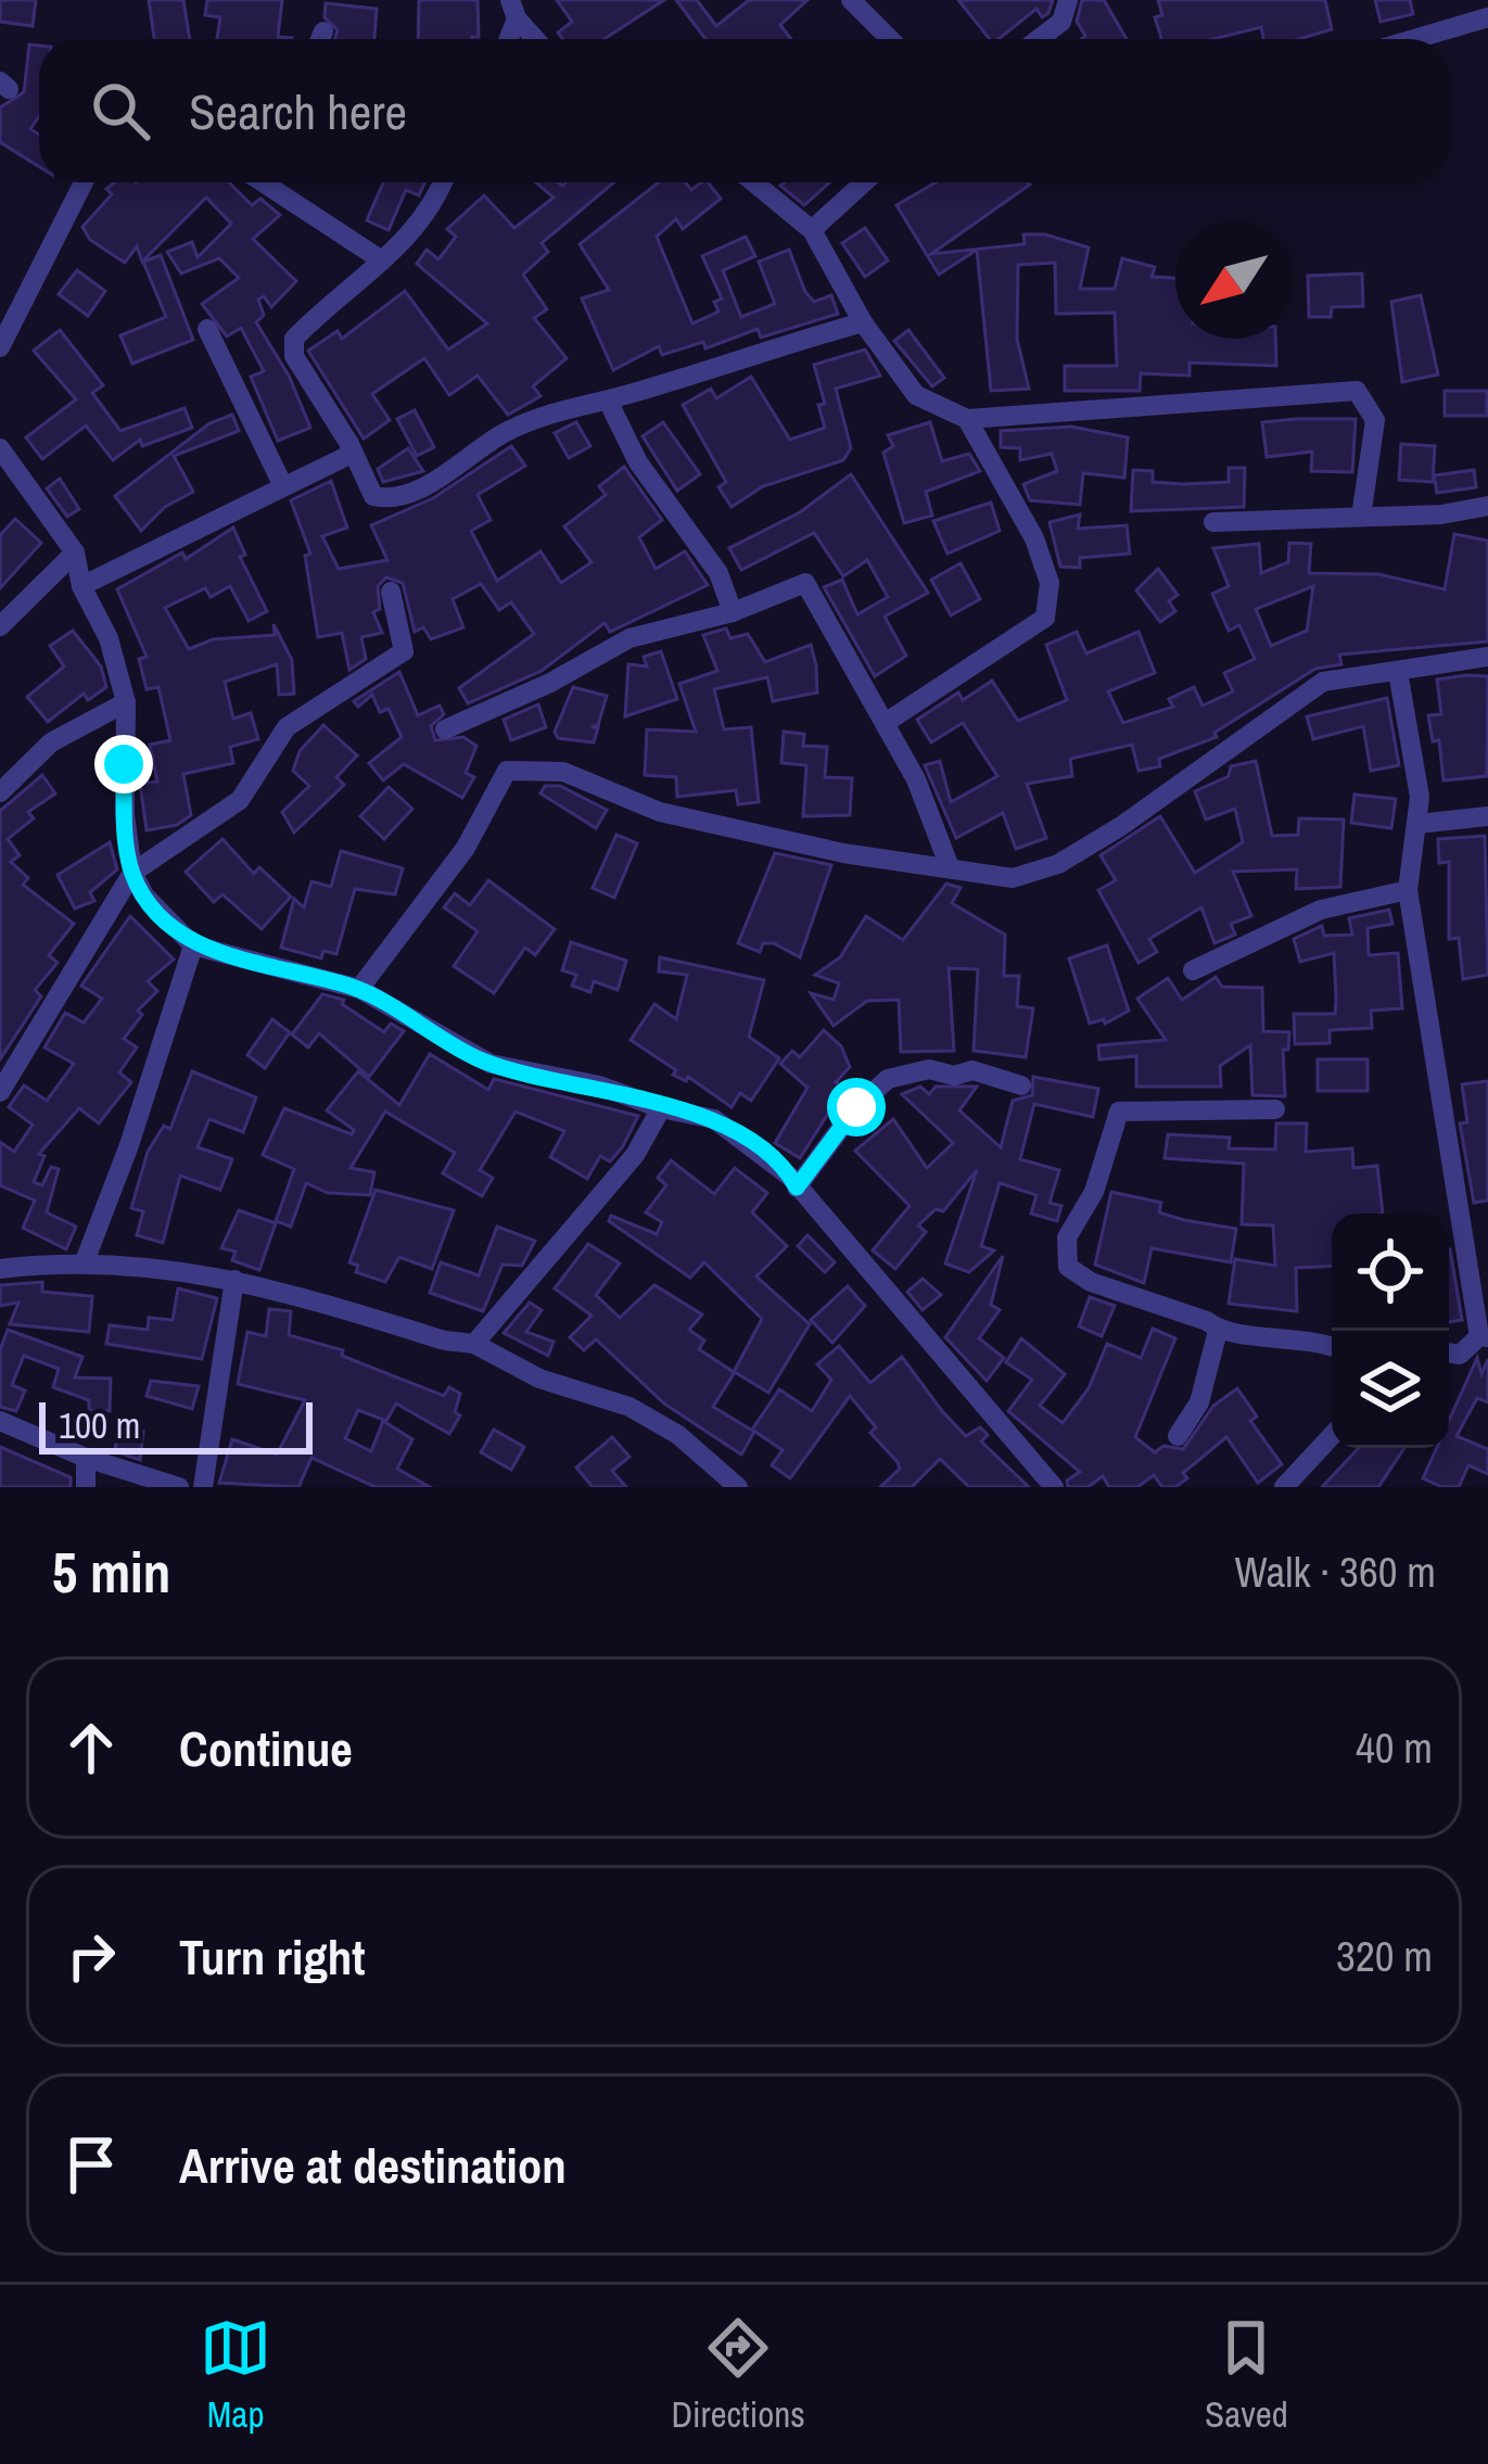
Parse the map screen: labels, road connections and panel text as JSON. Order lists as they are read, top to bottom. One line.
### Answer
{"scale_bar":"100 m","north":"bottom left","page":{"search":"Search here","scale":"100 m","heading":["5 min","Walk · 360 m"],"list":[["Continue","40 m"],["Turn right","320 m"],"Arrive at destination"],"nav":["Map","Directions","Saved"]}}
